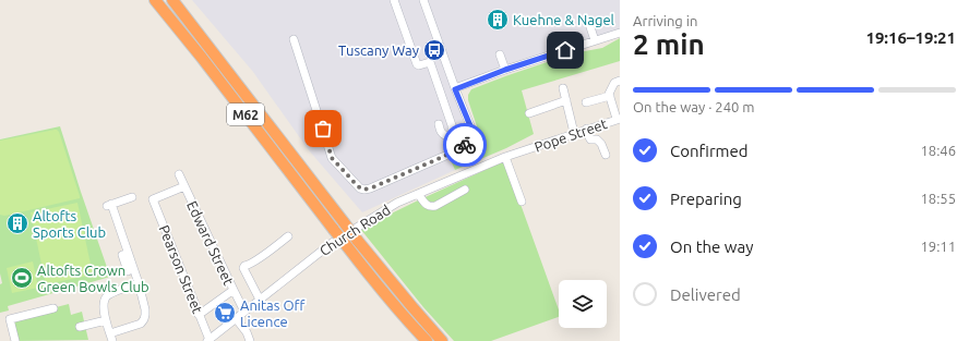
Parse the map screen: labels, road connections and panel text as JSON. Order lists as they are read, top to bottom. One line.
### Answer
{"streets":{"highway":["M62"],"street":["Pope Street","Church Road","Edward Street","Pearson Street"]},"crossings":[["Pope Street","Church Road"],["Church Road","Edward Street"],["Church Road","Pearson Street"],["Edward Street","Pearson Street"]],"places":{"building":["Kuehne & Nagel","Altofts Sports Club"],"bus stop":["Tuscany Way"],"sports":["Altofts Crown Green Bowls Club"],"supermarket":["Anitas Off Licence"]},"page":{"heading":["2 min","Arriving in","19:16–19:21"],"bar":"On the way · 240 m","list":[["Confirmed","18:46"],["Preparing","18:55"],["On the way","19:11"],"Delivered"]}}
